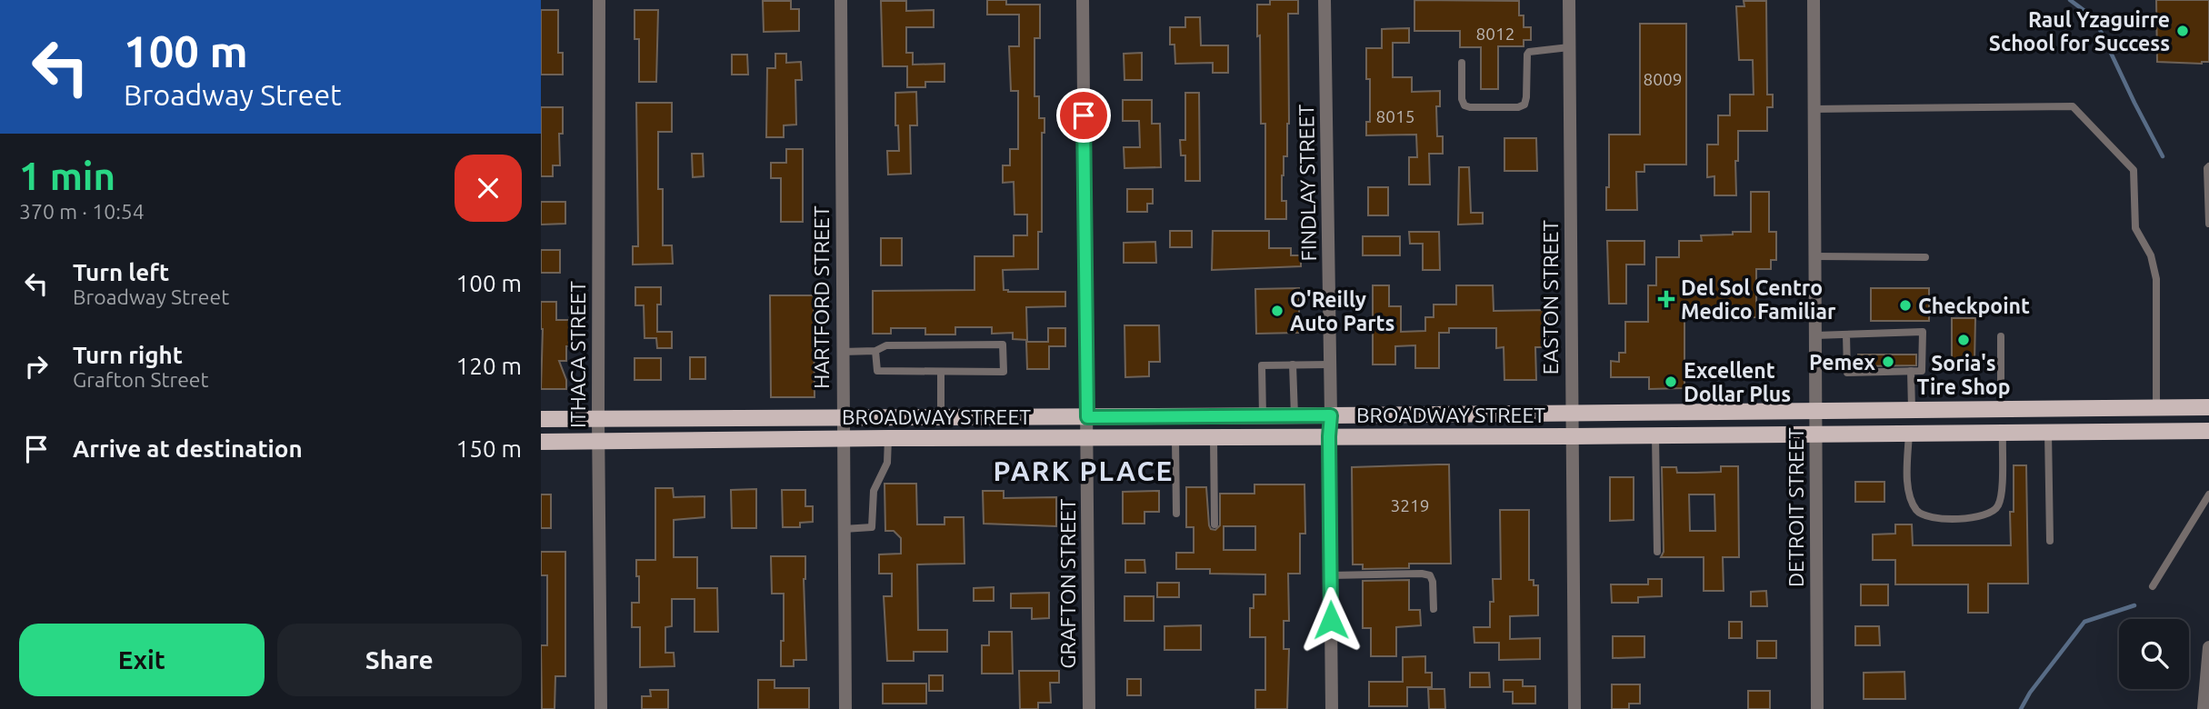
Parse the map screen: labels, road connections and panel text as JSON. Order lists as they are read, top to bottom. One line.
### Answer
{"streets":{"main road":["BROADWAY STREET"],"street":["FINDLAY STREET","HARTFORD STREET","EASTON STREET","ITHACA STREET","DETROIT STREET","GRAFTON STREET"]},"crossings":[["FINDLAY STREET","BROADWAY STREET"],["HARTFORD STREET","BROADWAY STREET"],["EASTON STREET","BROADWAY STREET"],["ITHACA STREET","BROADWAY STREET"],["BROADWAY STREET","DETROIT STREET"],["BROADWAY STREET","GRAFTON STREET"]],"districts":["PARK PLACE"],"places":{"other":["Raul Yzaguirre School for Success","Checkpoint","O'Reilly Auto Parts","Soria's Tire Shop","Pemex","Excellent Dollar Plus"],"health":["Del Sol Centro Medico Familiar"]},"house_numbers":["8012","8009","8015","3219"],"page":{"turn":["100 m","Broadway Street"],"heading":["1 min","370 m · 10:54"],"list":[{"name":"Turn left","note":"Broadway Street","value":"100 m"},{"name":"Turn right","note":"Grafton Street","value":"120 m"},{"name":"Arrive at destination","value":"150 m"}],"buttons":["Exit","Share"]}}
